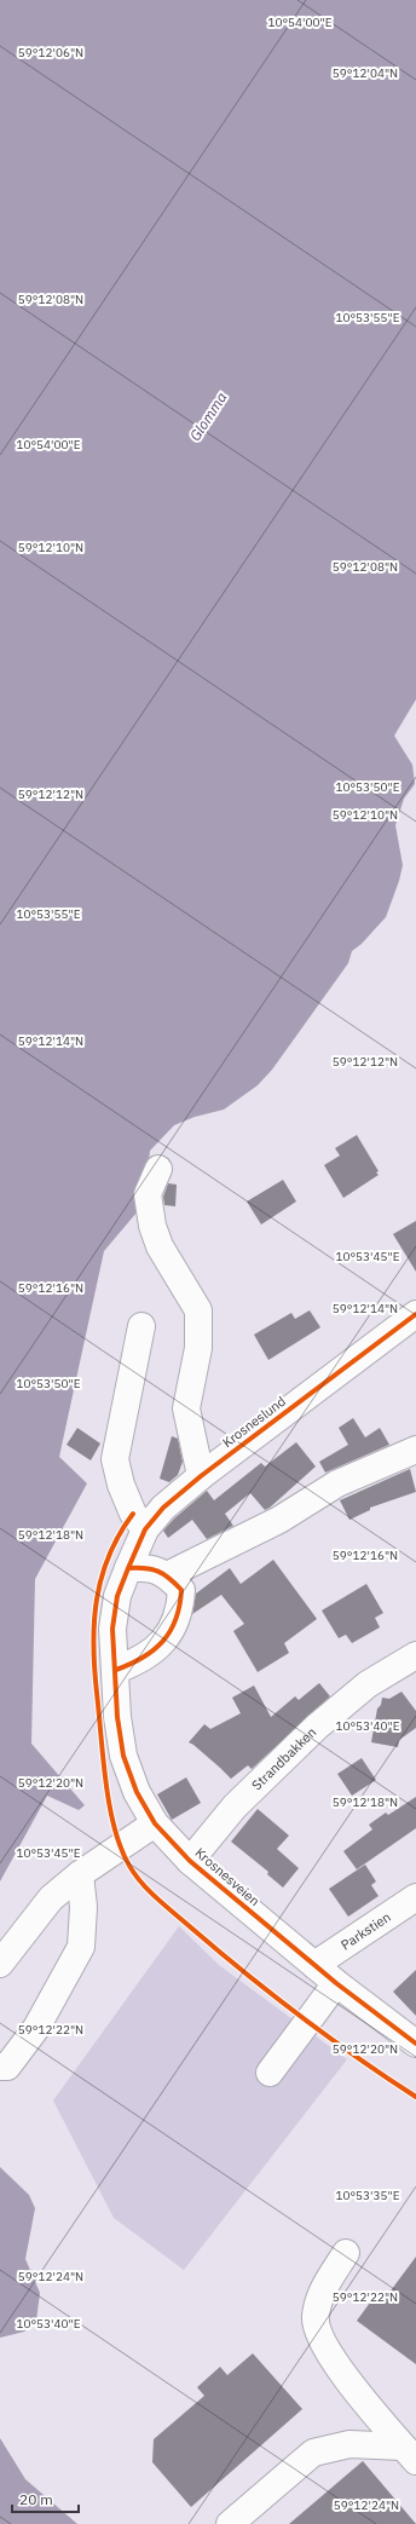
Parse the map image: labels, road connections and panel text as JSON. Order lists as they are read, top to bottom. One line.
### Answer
{"streets":{"street":["Krosneslund","Strandbakken","Krosnesveien","Parkstien"]},"crossings":[["Krosneslund","Krosnesveien"],["Strandbakken","Krosnesveien"],["Krosnesveien","Parkstien"]],"water":["Glomma"],"scale_bar":"20 m","coordinates":["10°54'00\"E","59°12'06\"N","59°12'04\"N","59°12'08\"N","10°53'55\"E","59°12'10\"N","10°53'50\"E","59°12'12\"N","59°12'14\"N","10°53'45\"E","59°12'16\"N","59°12'18\"N","10°53'40\"E","59°12'20\"N","59°12'22\"N","10°53'35\"E","59°12'24\"N"]}
